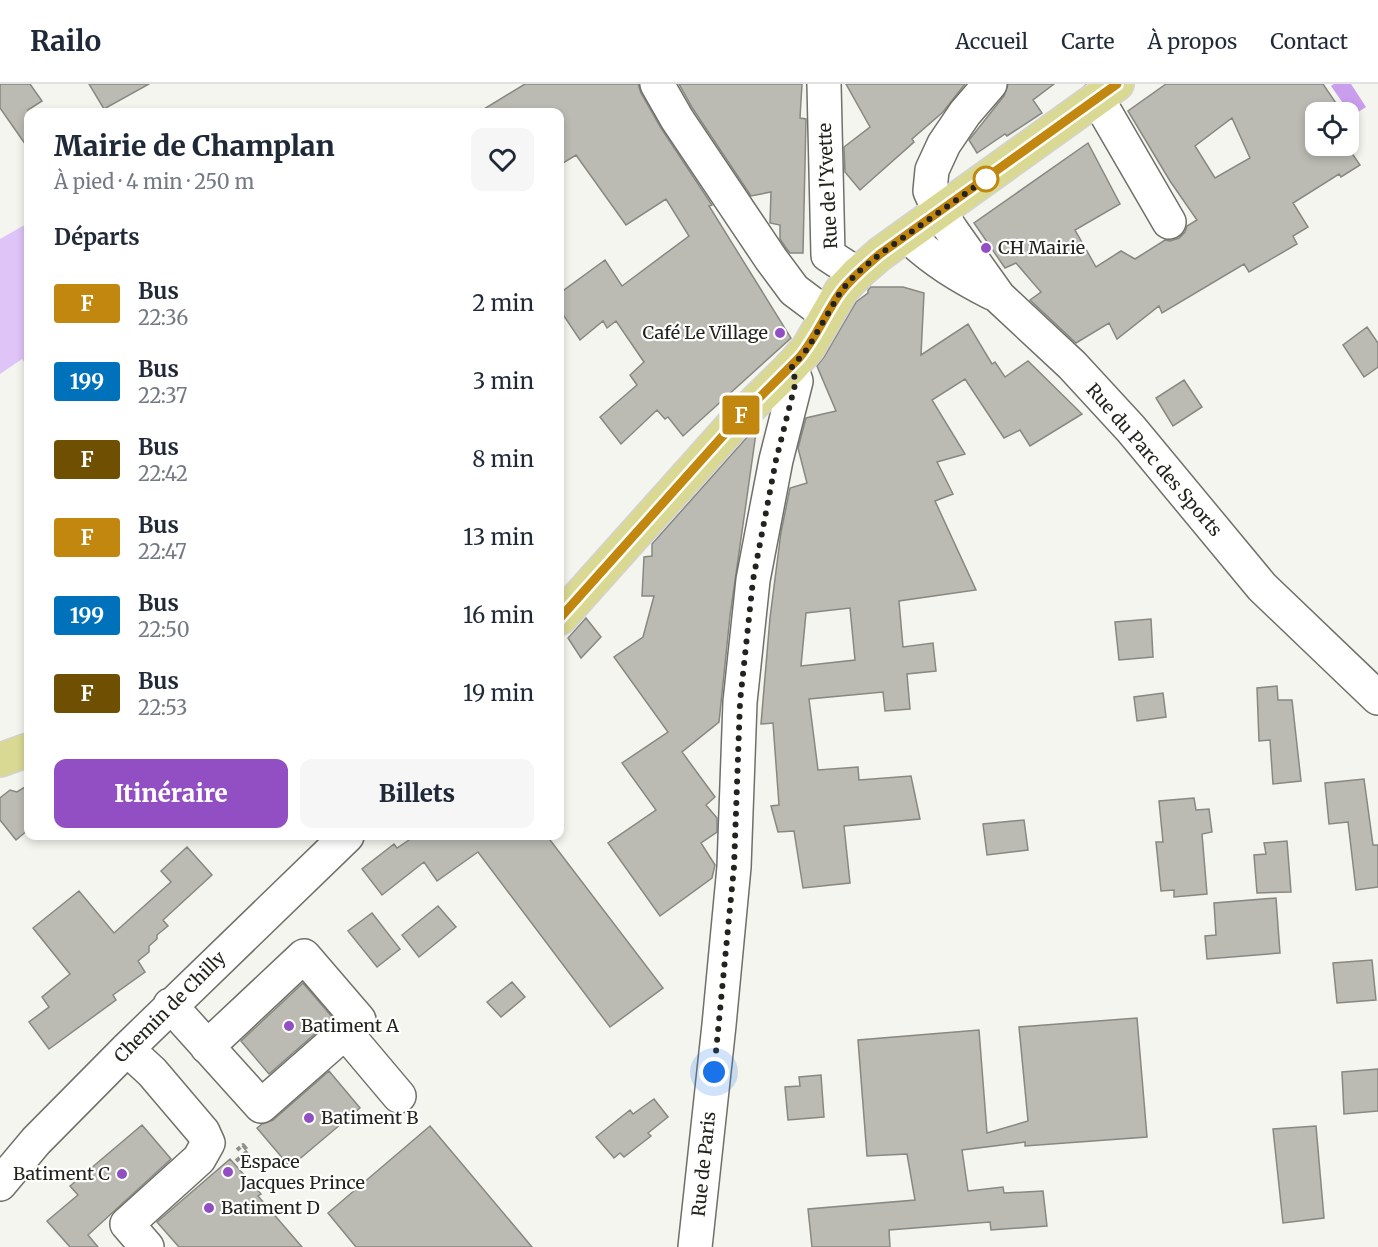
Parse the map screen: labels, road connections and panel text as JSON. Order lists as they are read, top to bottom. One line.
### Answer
{"streets":{"street":["Rue de l'Yvette","Rue du Parc des Sports","Chemin de Chilly","Rue de Paris"]},"places":["CH Mairie","Café Le Village","Batiment A","Batiment B","Espace Jacques Prince","Batiment C","Batiment D"],"lines":["bus line F"],"page":{"header":"Railo","nav":["Accueil","Carte","À propos","Contact"],"on_map":"F","heading":[["Mairie de Champlan","À pied · 4 min · 250 m"],"Départs"],"list":[{"mark":"F","name":"Bus","note":"22:36","value":"2 min"},{"mark":"199","name":"Bus","note":"22:37","value":"3 min"},{"mark":"F","name":"Bus","note":"22:42","value":"8 min"},{"mark":"F","name":"Bus","note":"22:47","value":"13 min"},{"mark":"199","name":"Bus","note":"22:50","value":"16 min"},{"mark":"F","name":"Bus","note":"22:53","value":"19 min"}],"buttons":["Itinéraire","Billets"]}}
